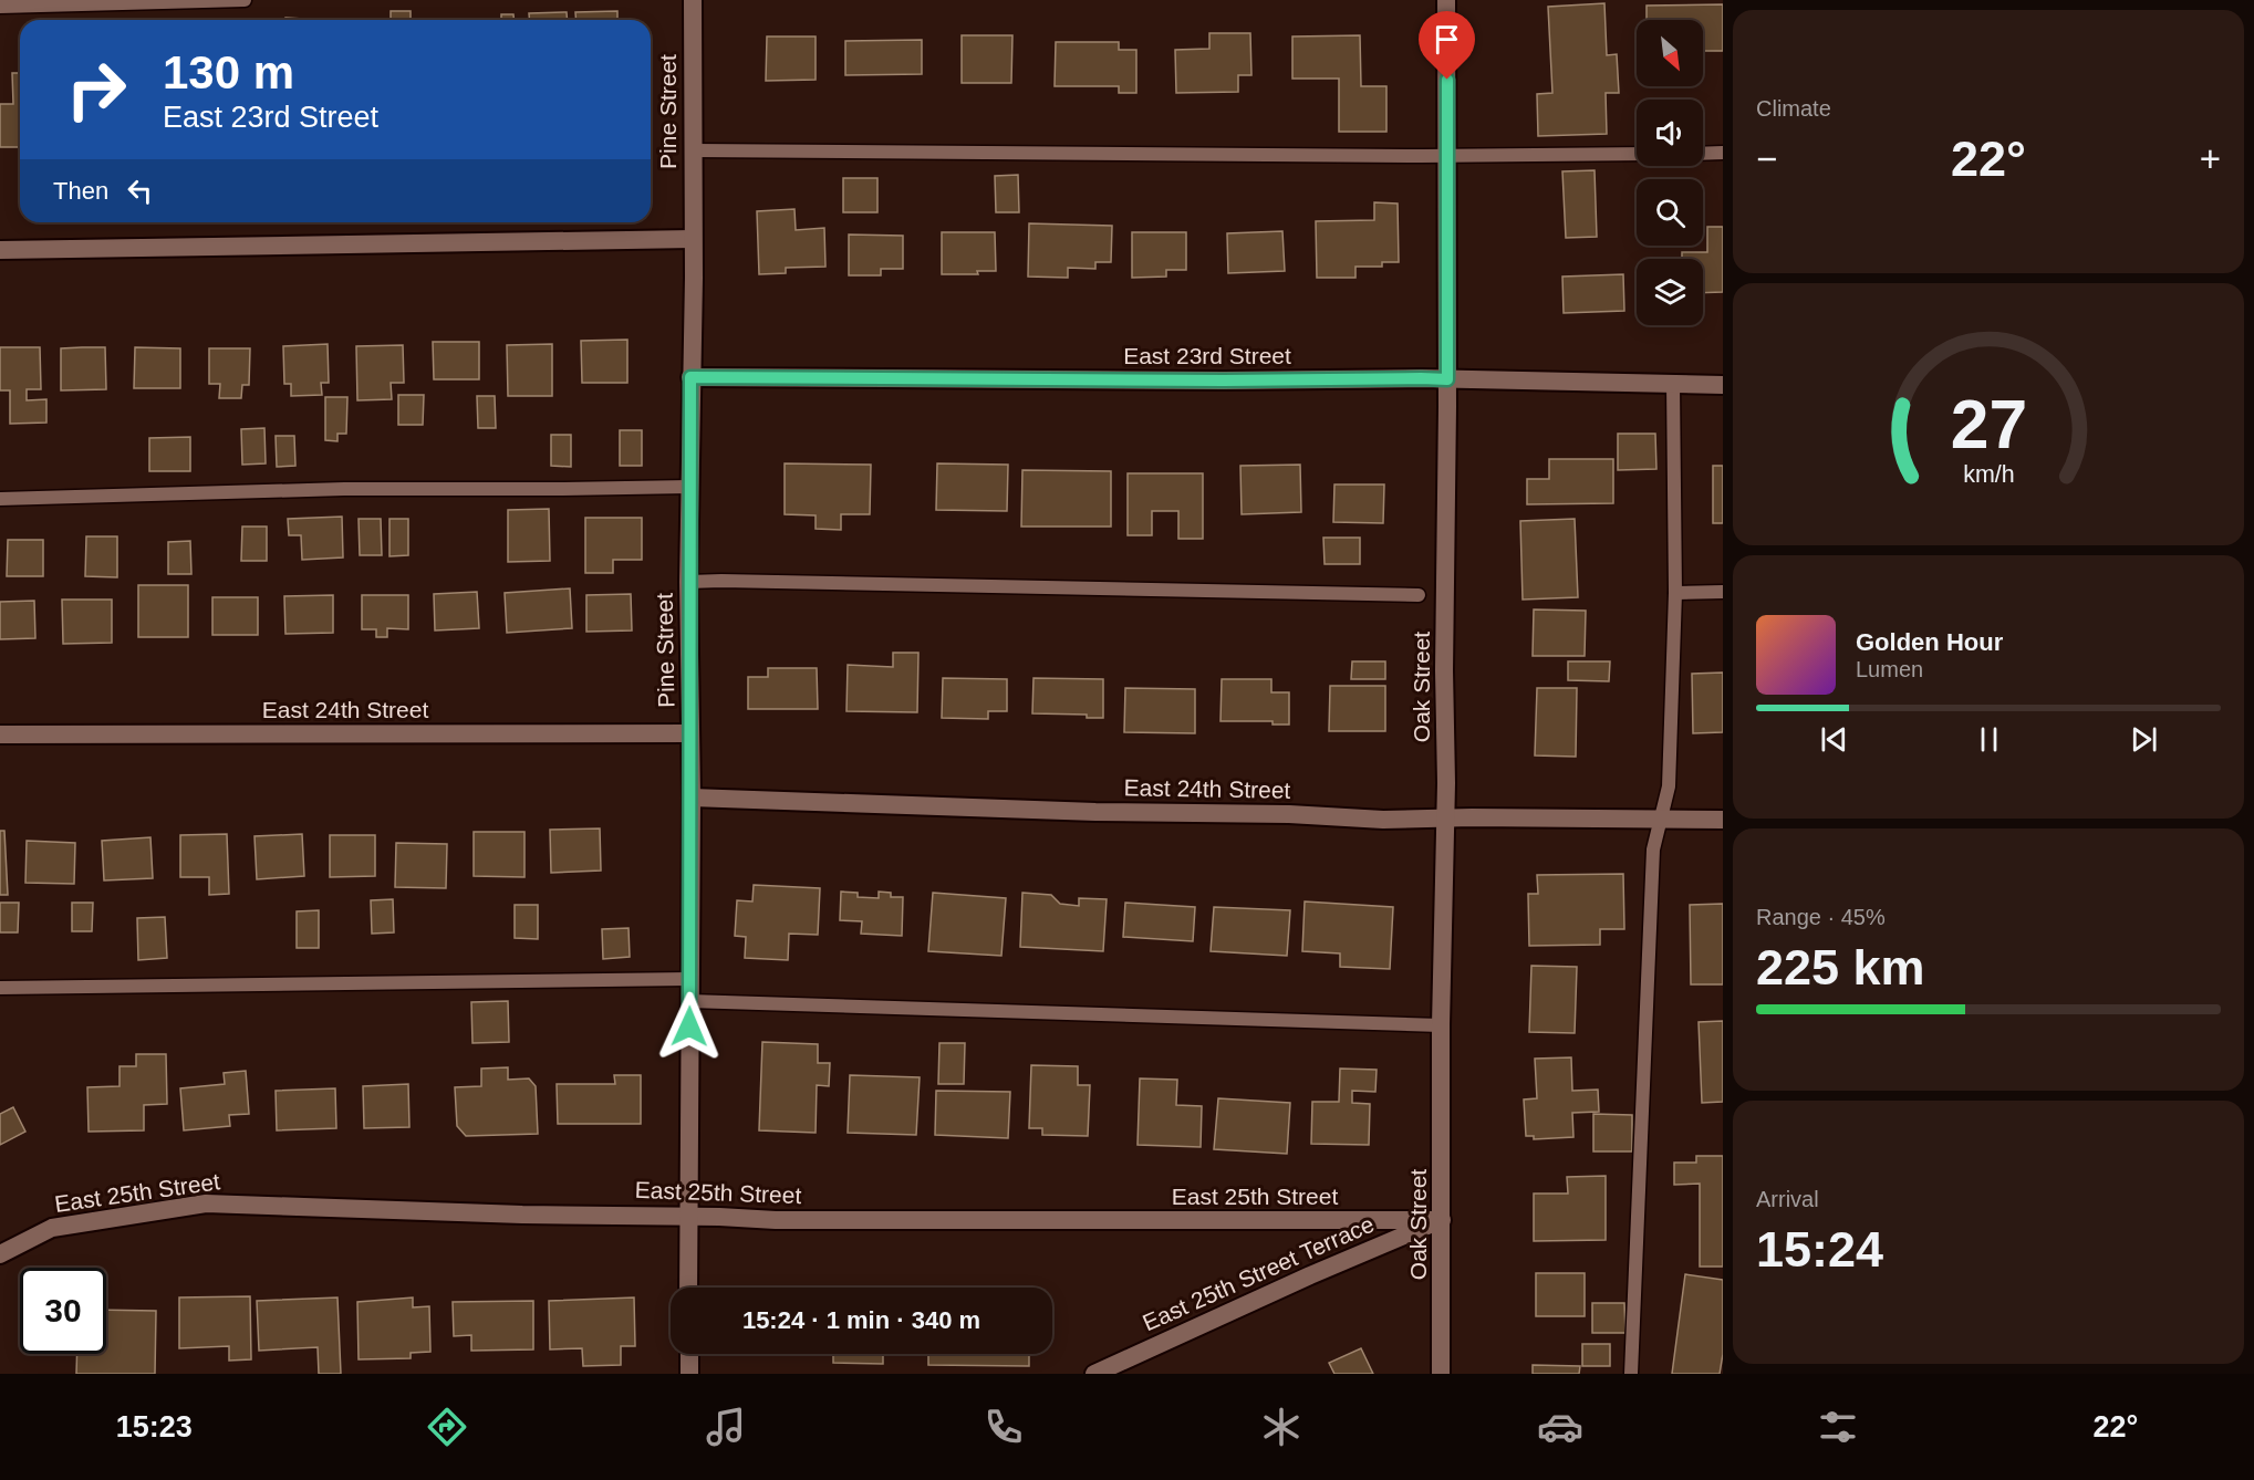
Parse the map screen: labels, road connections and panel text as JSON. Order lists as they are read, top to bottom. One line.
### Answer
{"streets":{"street":["Pine Street","East 23rd Street","Oak Street","East 24th Street","East 25th Street","East 25th Street Terrace"]},"crossings":[["Pine Street","East 23rd Street"],["Pine Street","East 24th Street"],["Pine Street","East 25th Street"],["East 23rd Street","Oak Street"],["Oak Street","East 24th Street"],["Oak Street","East 25th Street"],["Oak Street","East 25th Street Terrace"],["East 25th Street","East 25th Street Terrace"]],"north":"bottom right","page":{"tile":["Climate",["Range · 45%","225 km"],["Arrival","15:24"]],"turn":["130 m","East 23rd Street"],"heat":["−","22°","+"],"then":"Then","song":["Golden Hour","Lumen"],"limit":"30","trip":"15:24 · 1 min · 340 m","tabs":["15:23","22°"],"gauge":["27","km/h"]}}
